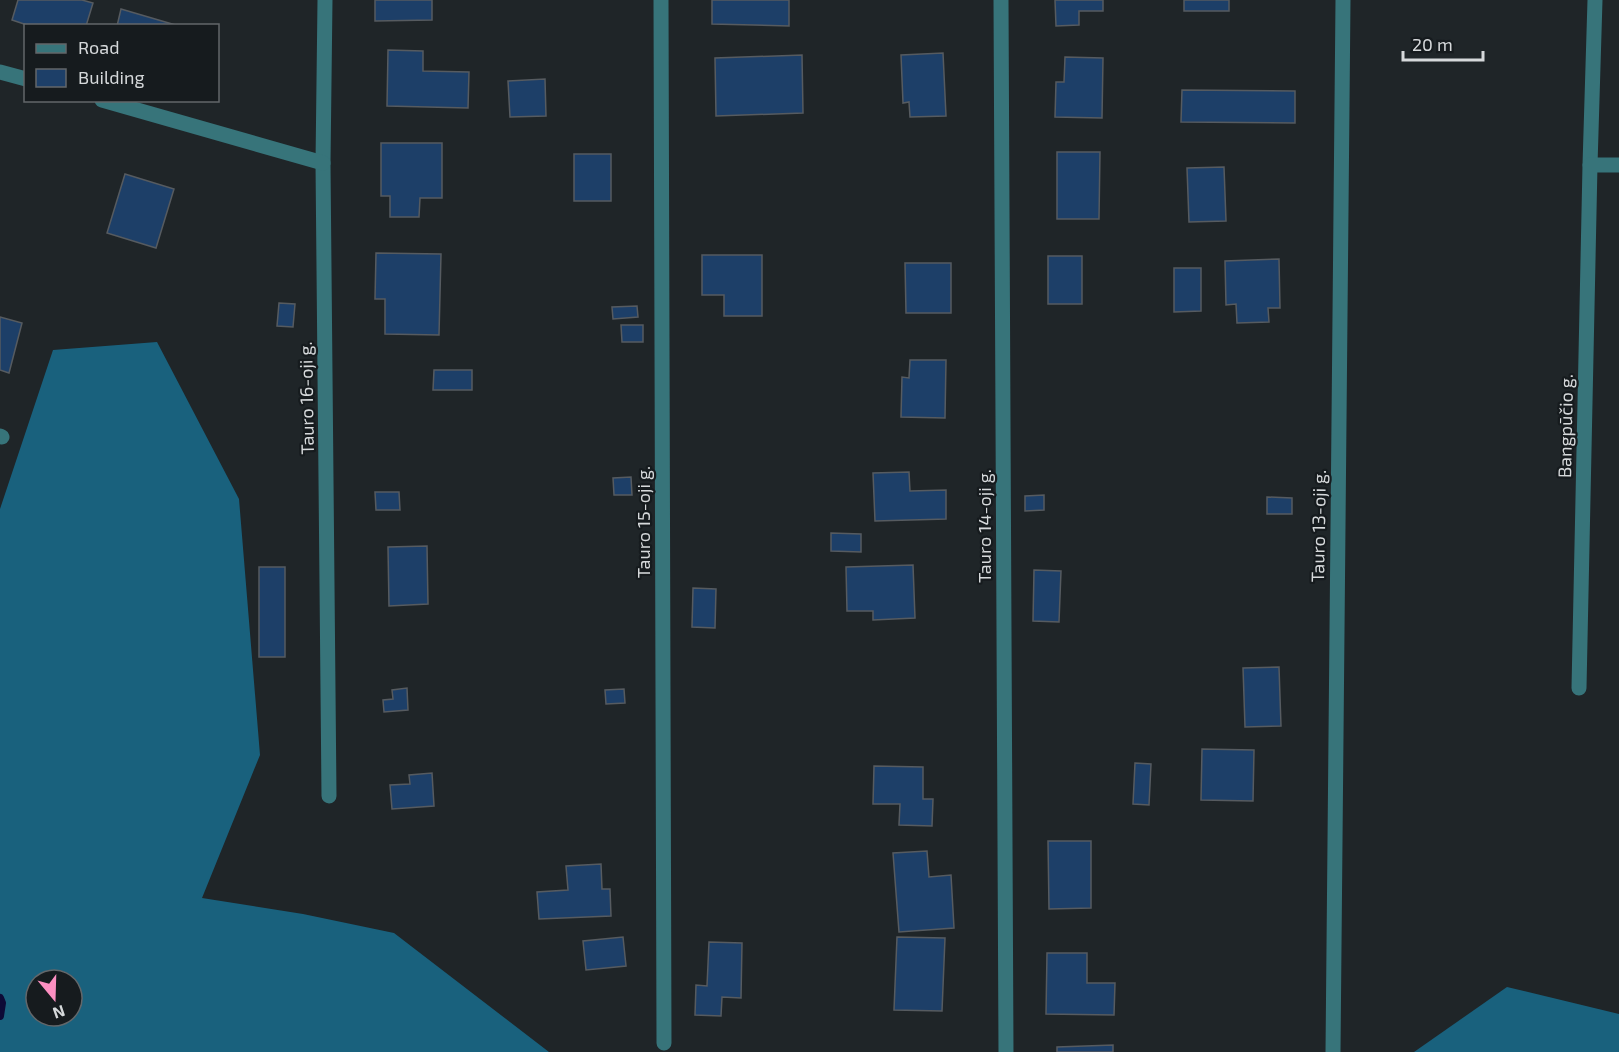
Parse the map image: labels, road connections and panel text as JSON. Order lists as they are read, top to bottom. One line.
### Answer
{"streets":{"street":["Tauro 16-oji g.","Bangpūčio g.","Tauro 15-oji g.","Tauro 14-oji g.","Tauro 13-oji g."]},"legend":["Road","Building"],"scale_bar":"20 m","north":"bottom"}
